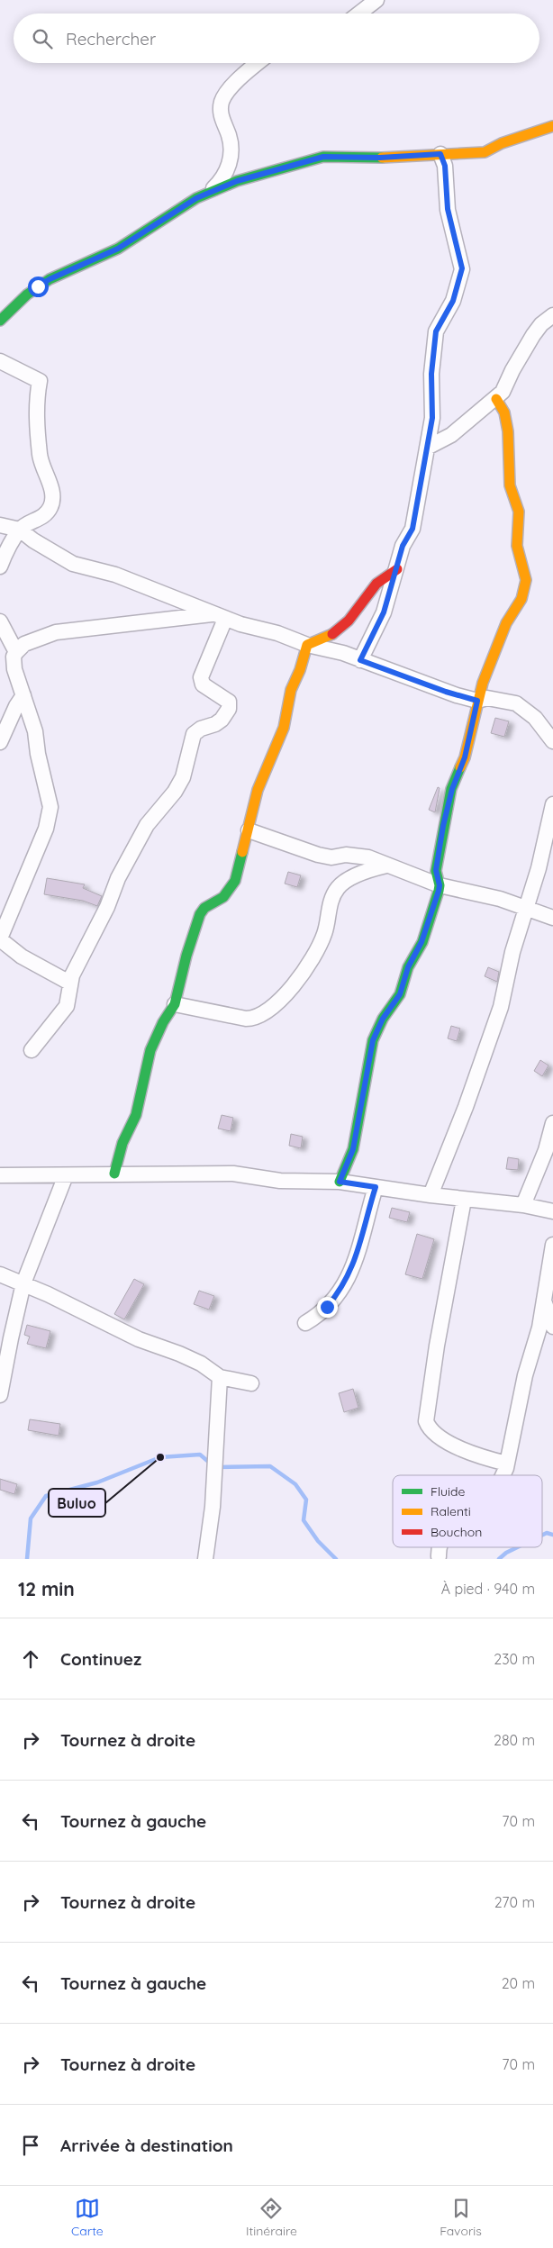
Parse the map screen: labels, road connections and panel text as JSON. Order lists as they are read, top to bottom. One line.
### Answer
{"places":["Buluo"],"legend":["Fluide","Ralenti","Bouchon"],"page":{"search":"Rechercher","heading":["12 min","À pied · 940 m"],"list":[["Continuez","230 m"],["Tournez à droite","280 m"],["Tournez à gauche","70 m"],["Tournez à droite","270 m"],["Tournez à gauche","20 m"],["Tournez à droite","70 m"],"Arrivée à destination"],"nav":["Carte","Itinéraire","Favoris"]}}
